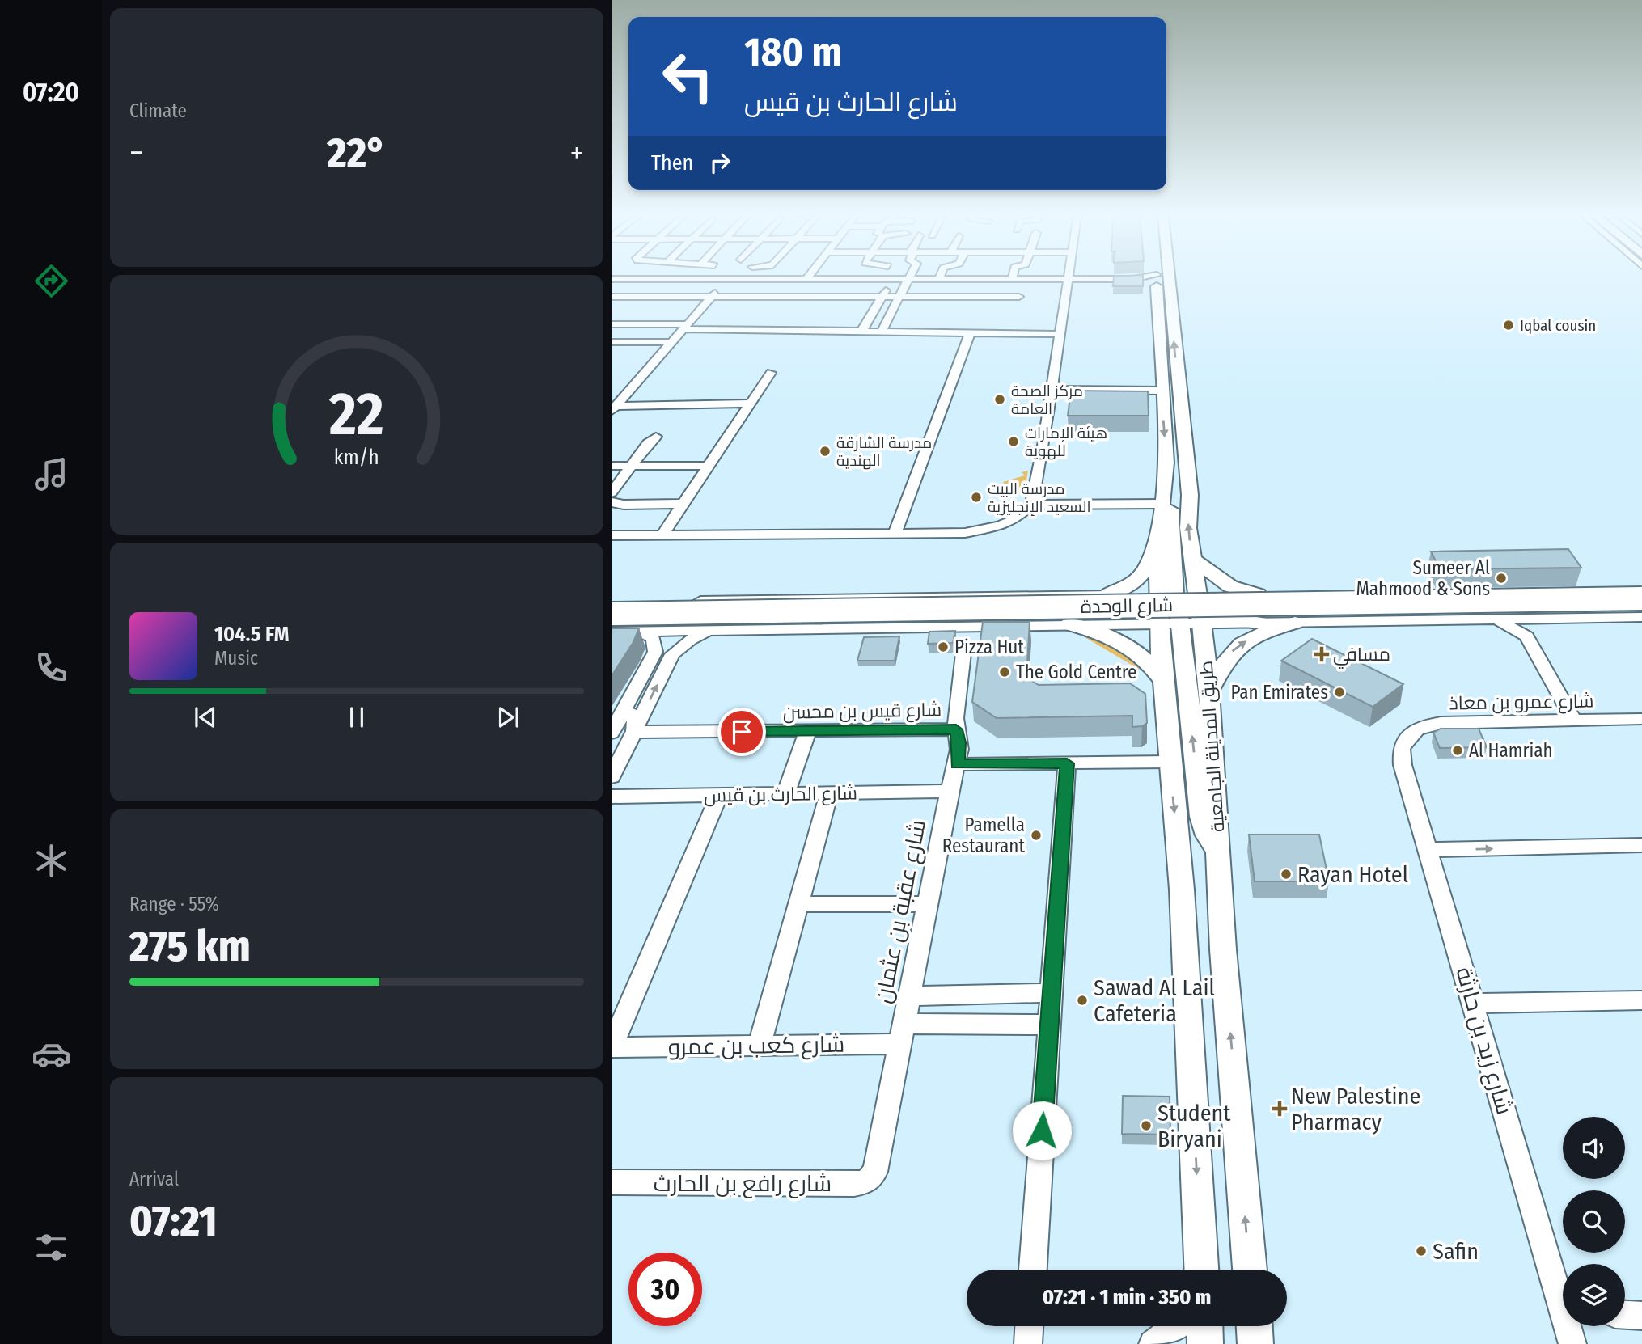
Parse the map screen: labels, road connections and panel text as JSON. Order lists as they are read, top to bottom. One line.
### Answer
{"streets":{"highway":["شارع الوحدة"],"main road":["طريق المدينة الجامعية"],"street":["شارع عمرو بن معاذ","شارع قيس بن محسن","شارع الحارث بن قيس","شارع عقبة بن عثمان","شارع زيد بن حارثة","شارع كعب بن عمرو","شارع رافع بن الحارث"]},"crossings":[["شارع عمرو بن معاذ","شارع زيد بن حارثة"],["شارع قيس بن محسن","شارع عقبة بن عثمان"],["شارع الحارث بن قيس","شارع عقبة بن عثمان"],["شارع عقبة بن عثمان","شارع كعب بن عمرو"],["شارع عقبة بن عثمان","شارع رافع بن الحارث"]],"places":{"other":["Iqbal cousin","مركز الصحة العامة","هيئة الإمارات للهوية","مدرسة الشارقة الهندية","مدرسة البيت السعيد الإنجليزية","Sumeer Al Mahmood & Sons","Pizza Hut","The Gold Centre","Pan Emirates","Al Hamriah","Pamella Restaurant","Rayan Hotel","Sawad Al Lail Cafeteria","Student Biryani","Safin"],"health":["مسافي","New Palestine Pharmacy"]},"page":{"tabs":"07:20","tile":["Climate",["Range · 55%","275 km"],["Arrival","07:21"]],"turn":["180 m","شارع الحارث بن قيس"],"heat":["−","22°","+"],"then":"Then","song":["104.5 FM","Music"],"limit":"30","trip":"07:21 · 1 min · 350 m","gauge":["22","km/h"]}}
